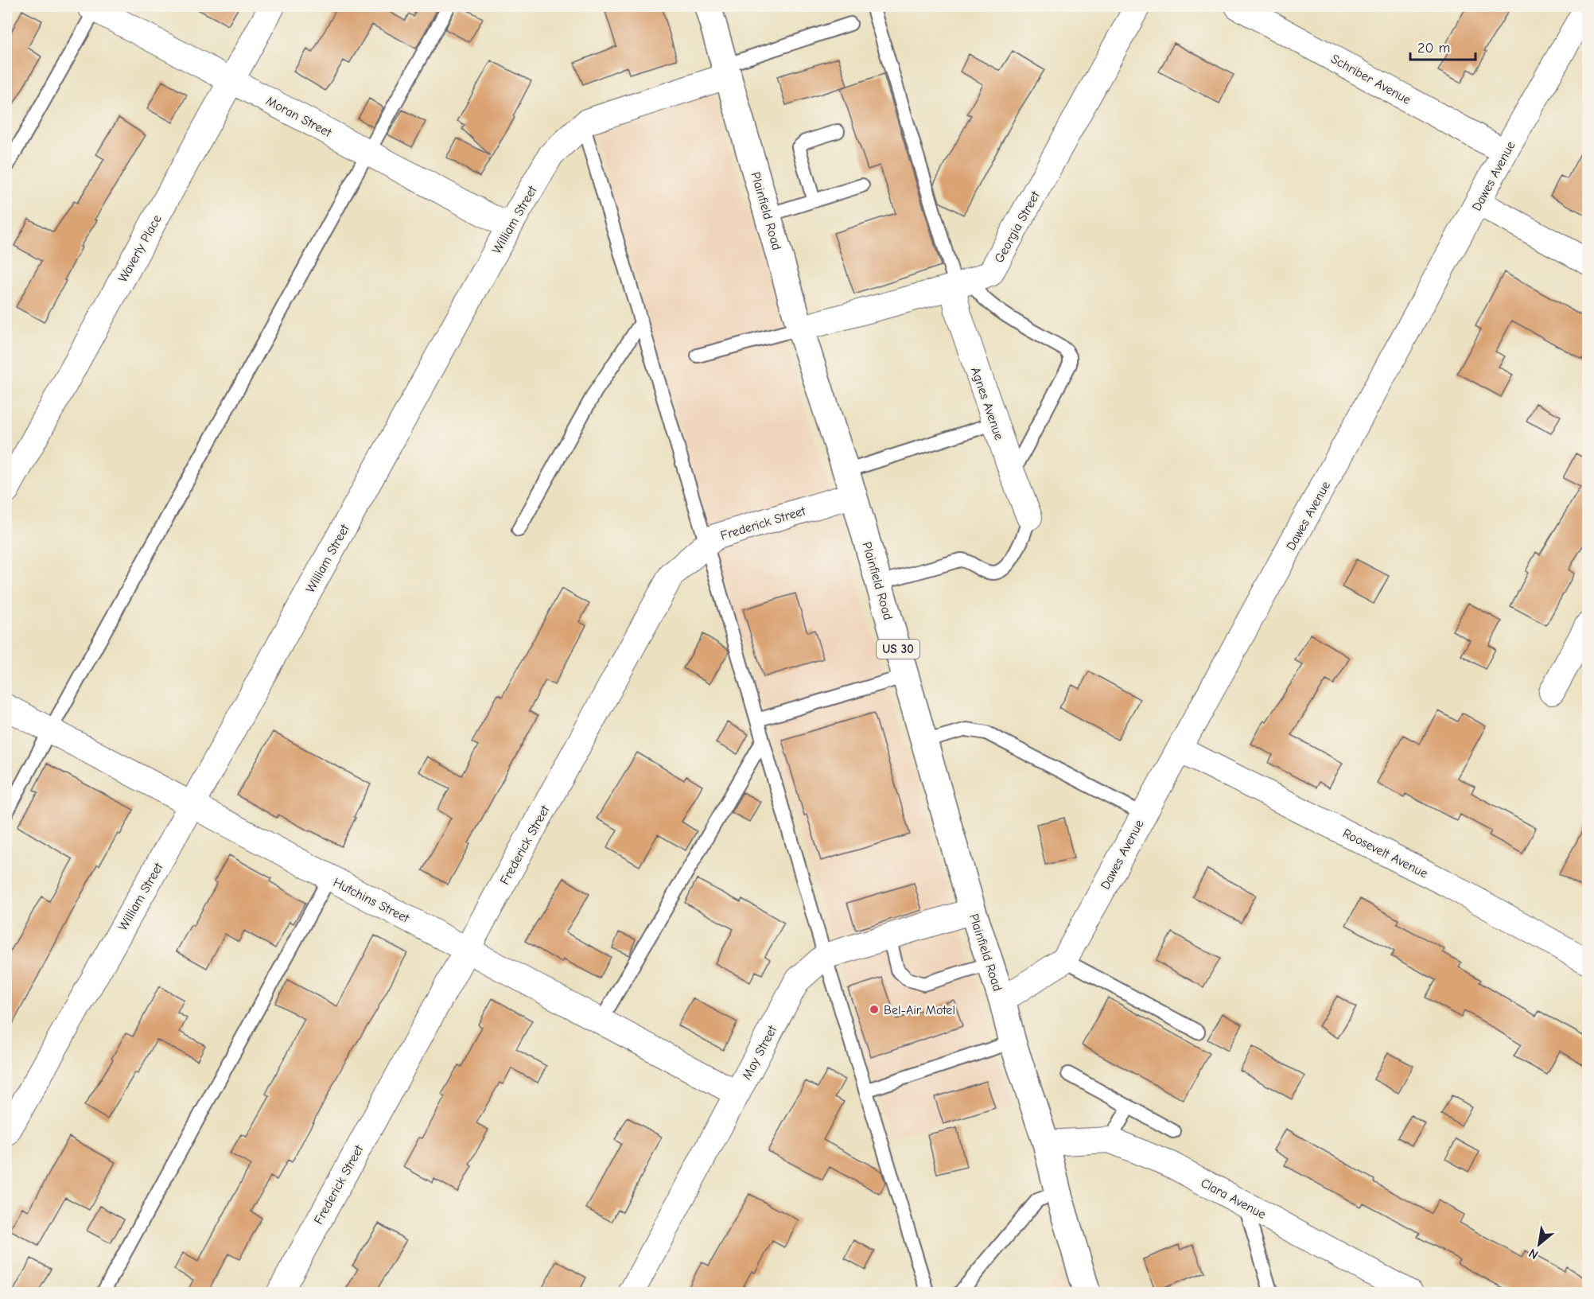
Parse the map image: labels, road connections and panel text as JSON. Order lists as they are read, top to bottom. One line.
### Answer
{"streets":{"main road":["Plainfield Road","US 30"],"street":["Schriber Avenue","Moran Street","Dawes Avenue","William Street","Georgia Street","Waverly Place","Agnes Avenue","Frederick Street","Roosevelt Avenue","Hutchins Street","May Street","Clara Avenue"]},"crossings":[["Schriber Avenue","Dawes Avenue"],["Moran Street","William Street"],["Moran Street","Waverly Place"],["Dawes Avenue","Plainfield Road"],["Dawes Avenue","Roosevelt Avenue"],["Plainfield Road","William Street"],["Plainfield Road","Georgia Street"],["Plainfield Road","Frederick Street"],["Plainfield Road","May Street"],["Plainfield Road","Clara Avenue"],["William Street","Hutchins Street"],["Georgia Street","Agnes Avenue"],["Frederick Street","Hutchins Street"],["Hutchins Street","May Street"]],"places":["Bel-Air Motel"],"scale_bar":"20 m","north":"bottom left"}
